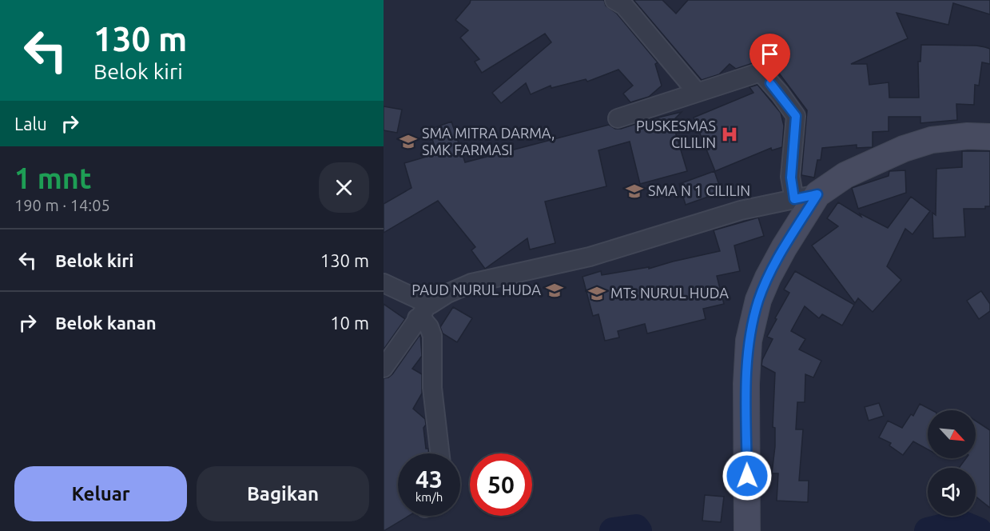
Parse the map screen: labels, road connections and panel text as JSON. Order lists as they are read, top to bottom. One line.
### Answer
{"places":{"hospital":["PUSKESMAS CILILIN"],"school or university":["SMA MITRA DARMA, SMK FARMASI","SMA N 1 CILILIN","PAUD NURUL HUDA","MTs NURUL HUDA"]},"north":"bottom right","page":{"turn":["130 m","Belok kiri"],"then":"Lalu","heading":["1 mnt","190 m · 14:05"],"list":[{"name":"Belok kiri","value":"130 m"},{"name":"Belok kanan","value":"10 m"}],"speed":"43 km/h","limit":"50","buttons":["Keluar","Bagikan"]}}
